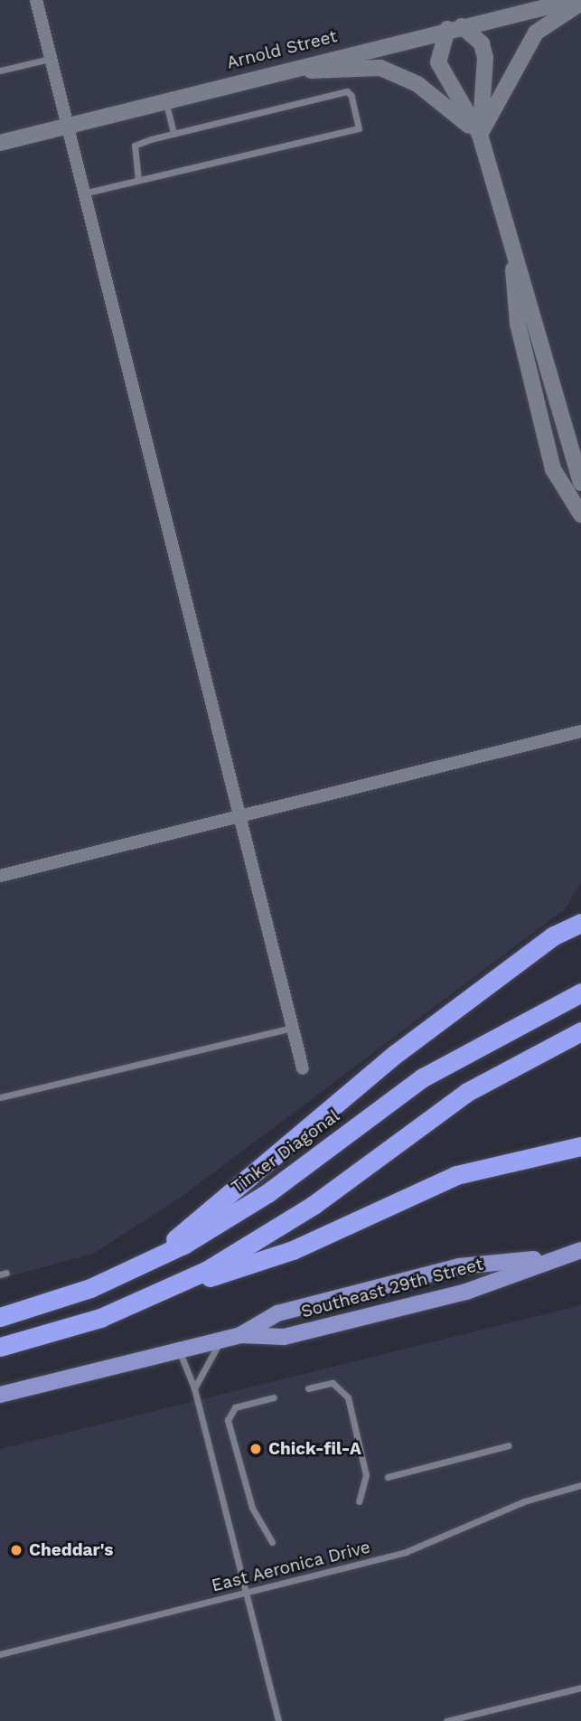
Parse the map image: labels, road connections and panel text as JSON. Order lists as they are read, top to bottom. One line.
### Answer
{"streets":{"highway":["Tinker Diagonal"],"main road":["Southeast 29th Street"],"street":["Arnold Street"],"lane":["East Aeronica Drive"]},"places":["Chick-fil-A","Cheddar's"]}
